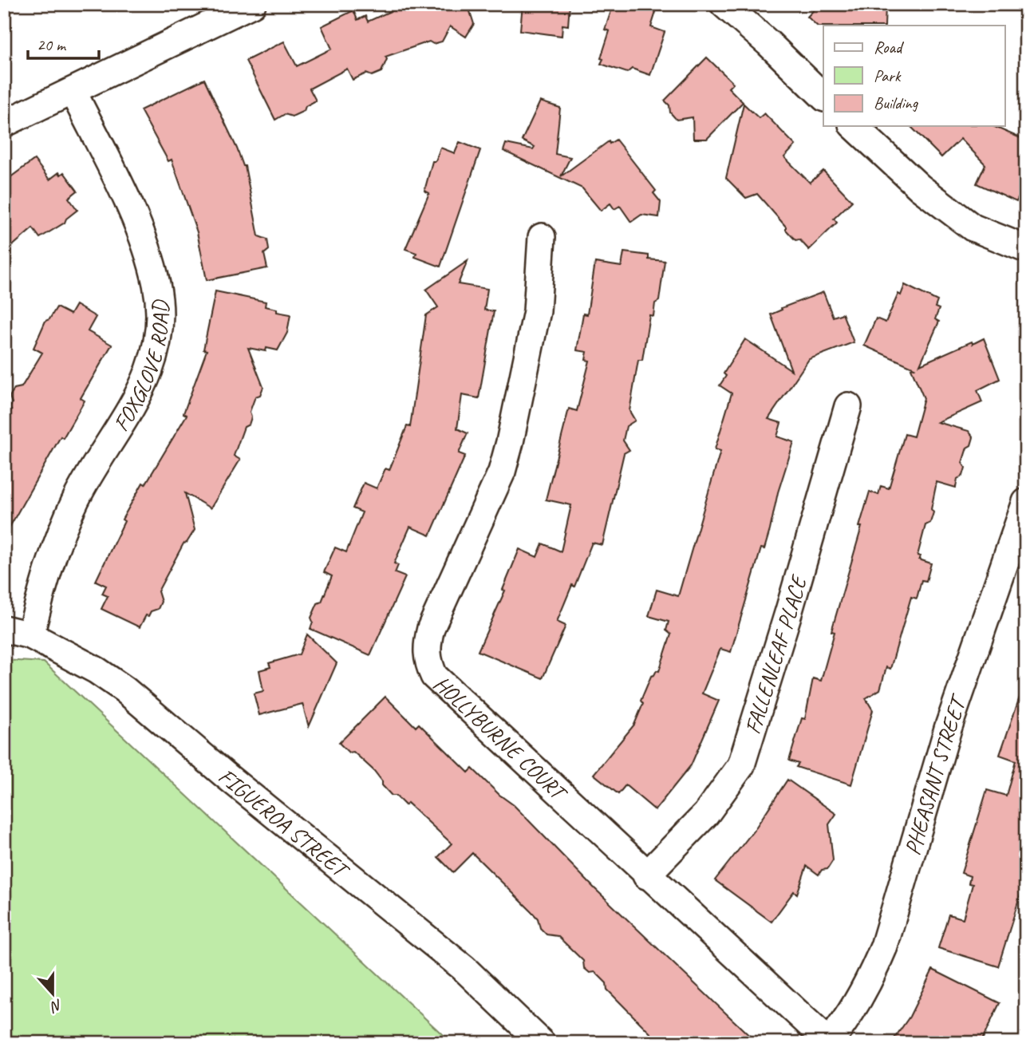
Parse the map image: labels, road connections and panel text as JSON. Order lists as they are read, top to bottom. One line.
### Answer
{"streets":{"street":["FOXGLOVE ROAD","FALLENLEAF PLACE","HOLLYBURNE COURT","PHEASANT STREET","FIGUEROA STREET"]},"crossings":[["FOXGLOVE ROAD","FIGUEROA STREET"],["FALLENLEAF PLACE","HOLLYBURNE COURT"],["HOLLYBURNE COURT","PHEASANT STREET"]],"legend":["Road","Park","Building"],"scale_bar":"20 m","north":"bottom"}
